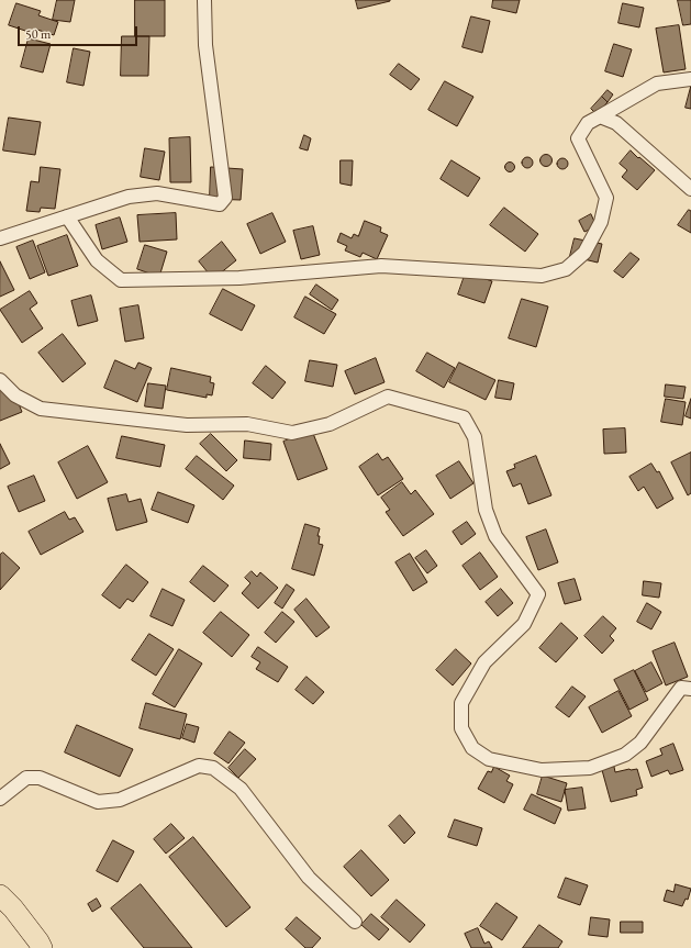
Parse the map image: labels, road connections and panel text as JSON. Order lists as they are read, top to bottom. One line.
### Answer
{"scale_bar":"50 m"}
